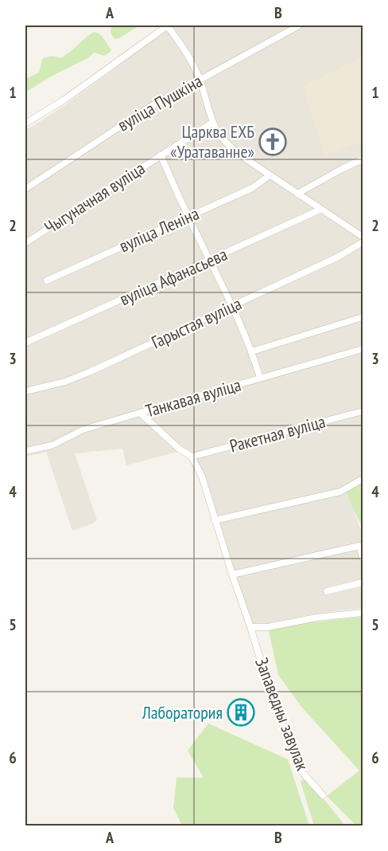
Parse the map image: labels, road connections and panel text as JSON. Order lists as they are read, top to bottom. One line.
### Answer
{"streets":{"street":["вуліца Пушкіна","Чыгуначная вуліца","вуліца Леніна","вуліца Афанасьева","Гарыстая вуліца","Танкавая вуліца","Ракетная вуліца","Запаведны завулак"]},"crossings":[["Ракетная вуліца","Запаведны завулак"]],"places":{"church":["Царква ЕХБ «Уратаванне»"],"building":["Лаборатория"]},"grid":{"columns":["A","B"],"rows":["1","2","3","4","5","6"]}}
